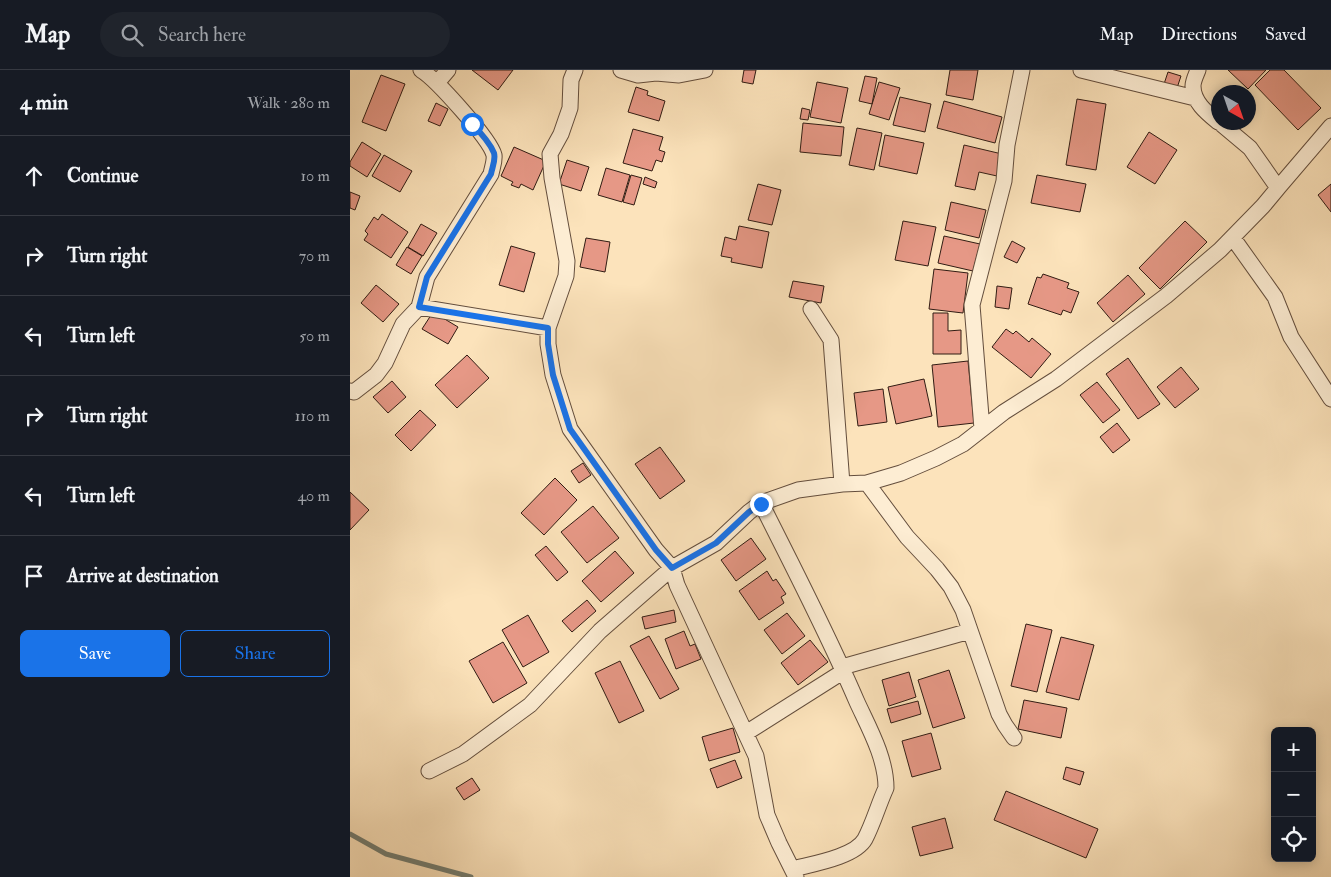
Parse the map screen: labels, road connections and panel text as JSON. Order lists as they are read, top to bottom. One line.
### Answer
{"north":"bottom right","page":{"header":"Map","search":"Search here","nav":["Map","Directions","Saved"],"heading":["4 min","Walk · 280 m"],"list":[["Continue","10 m"],["Turn right","70 m"],["Turn left","50 m"],["Turn right","110 m"],["Turn left","40 m"],"Arrive at destination"],"buttons":["Save","Share"],"map_buttons":["+","−"]}}
